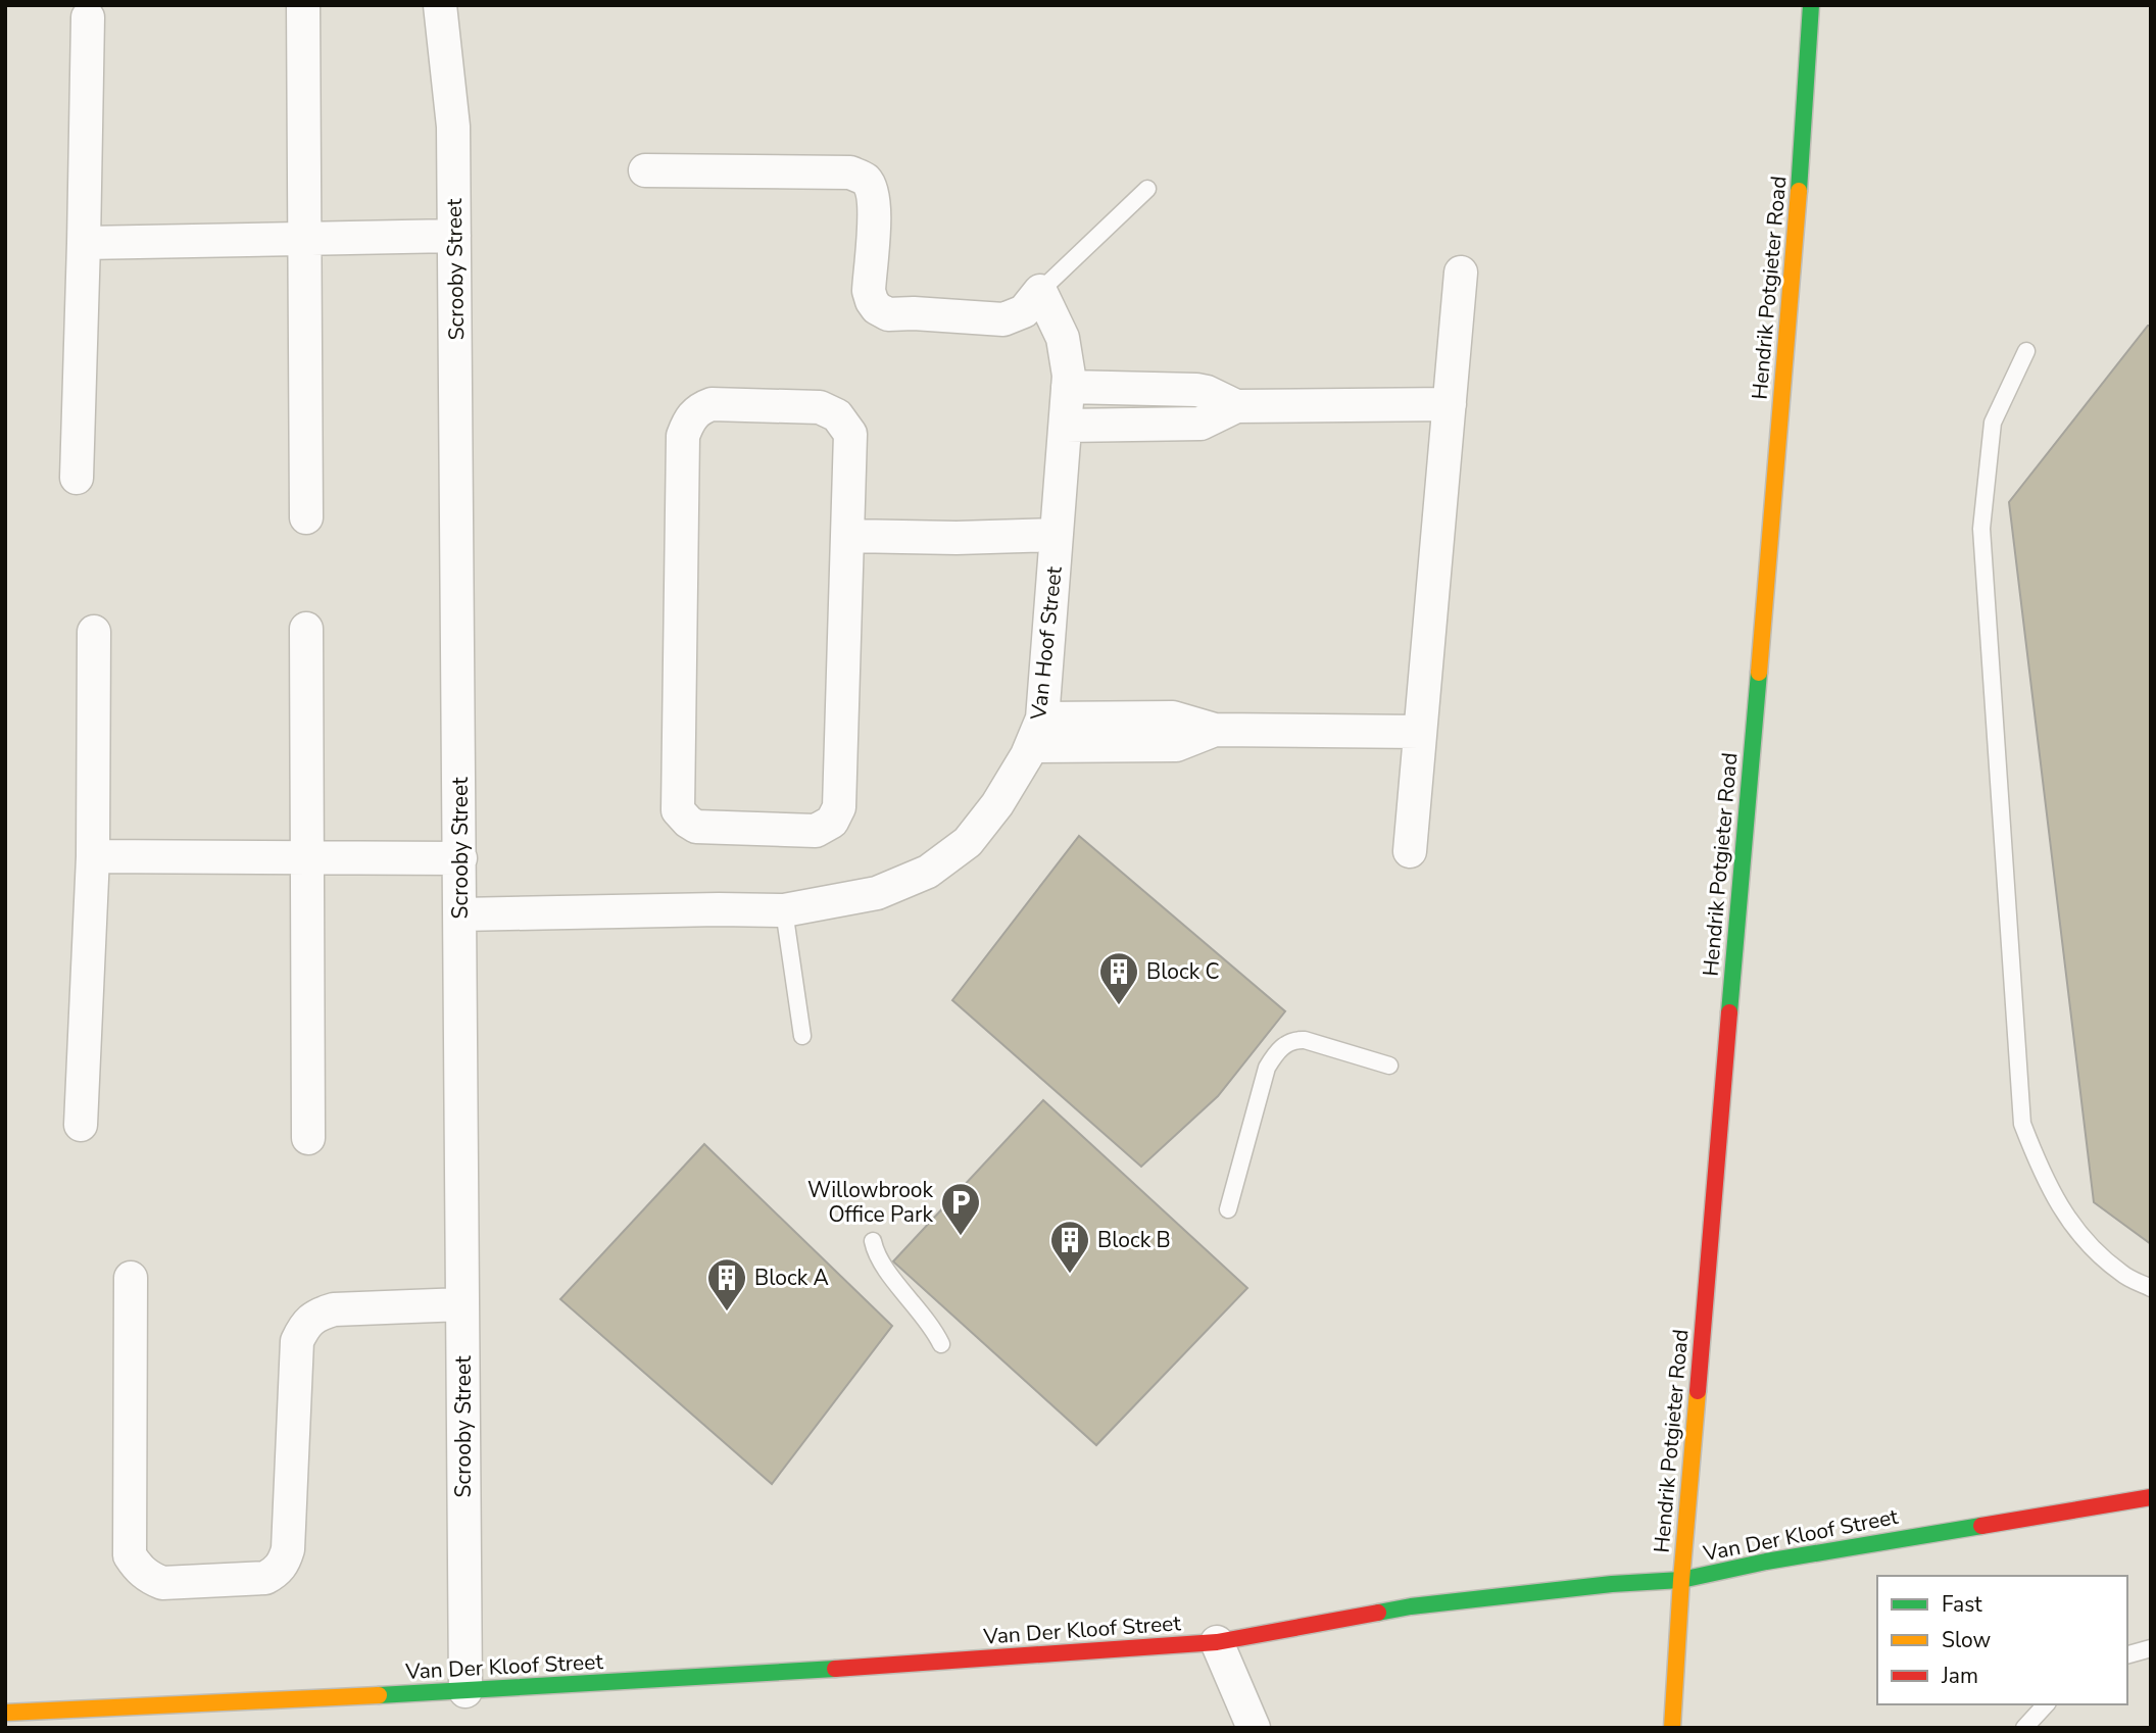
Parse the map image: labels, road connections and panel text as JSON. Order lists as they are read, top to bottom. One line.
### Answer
{"streets":{"street":["Scrooby Street","Hendrik Potgieter Road","Van Hoof Street","Van Der Kloof Street"]},"crossings":[["Scrooby Street","Van Hoof Street"],["Scrooby Street","Van Der Kloof Street"],["Hendrik Potgieter Road","Van Der Kloof Street"]],"places":{"building":["Block C","Block B","Block A"],"parking":["Willowbrook Office Park"]},"legend":["Fast","Slow","Jam"]}
